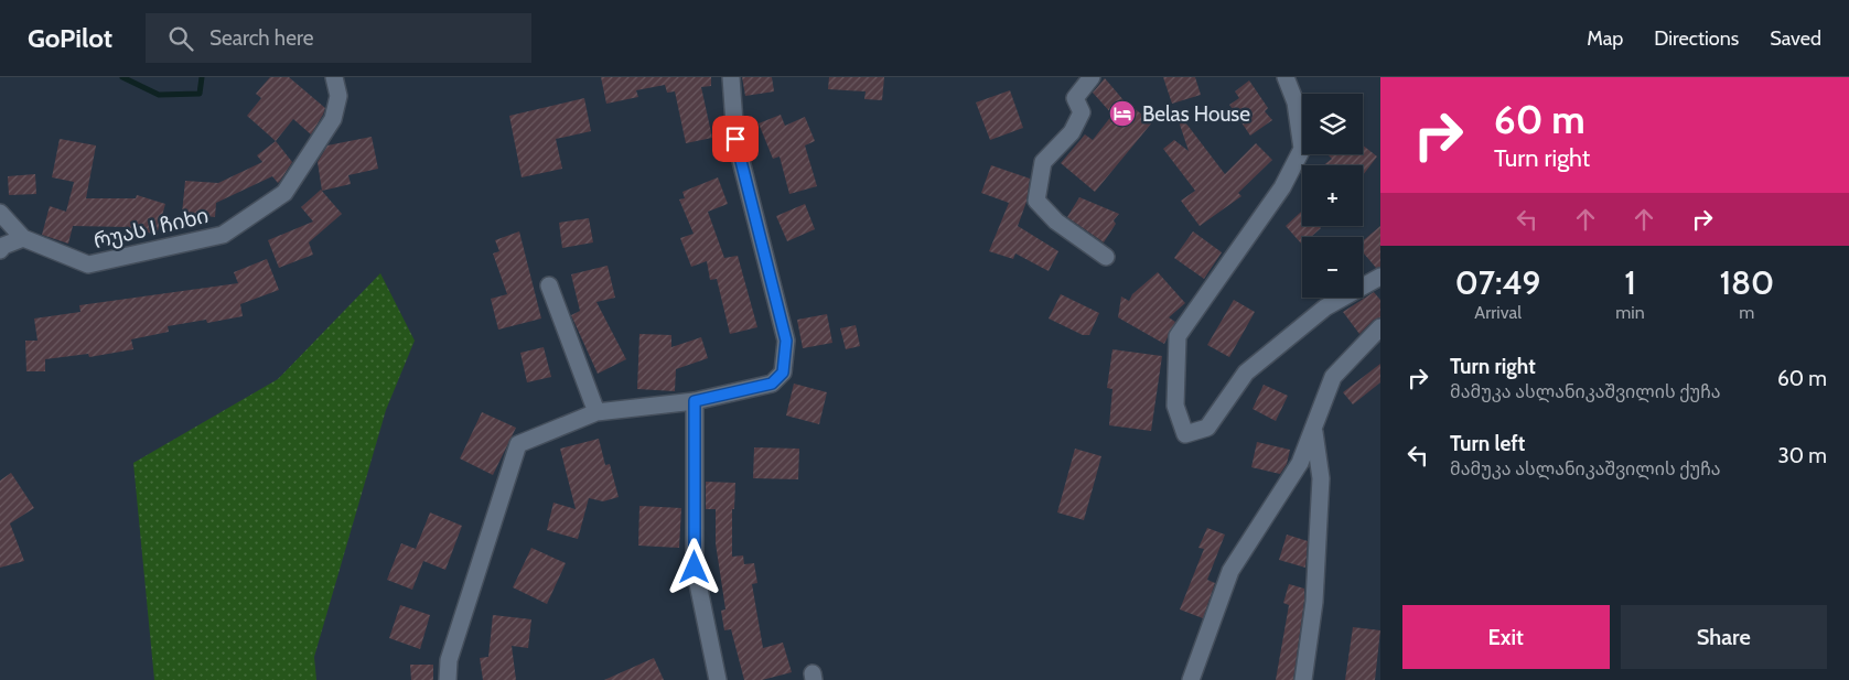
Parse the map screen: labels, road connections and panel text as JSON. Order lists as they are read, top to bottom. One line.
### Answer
{"streets":{"street":["რუას I ჩიხი"]},"places":{"hotel":["Belas House"]},"page":{"header":"GoPilot","search":"Search here","nav":["Map","Directions","Saved"],"turn":["60 m","Turn right"],"map_buttons":["+","−"],"eta":["07:49","Arrival","1","min","180","m"],"list":[{"name":"Turn right","note":"მამუკა ასლანიკაშვილის ქუჩა","value":"60 m"},{"name":"Turn left","note":"მამუკა ასლანიკაშვილის ქუჩა","value":"30 m"}],"buttons":["Exit","Share"]}}
